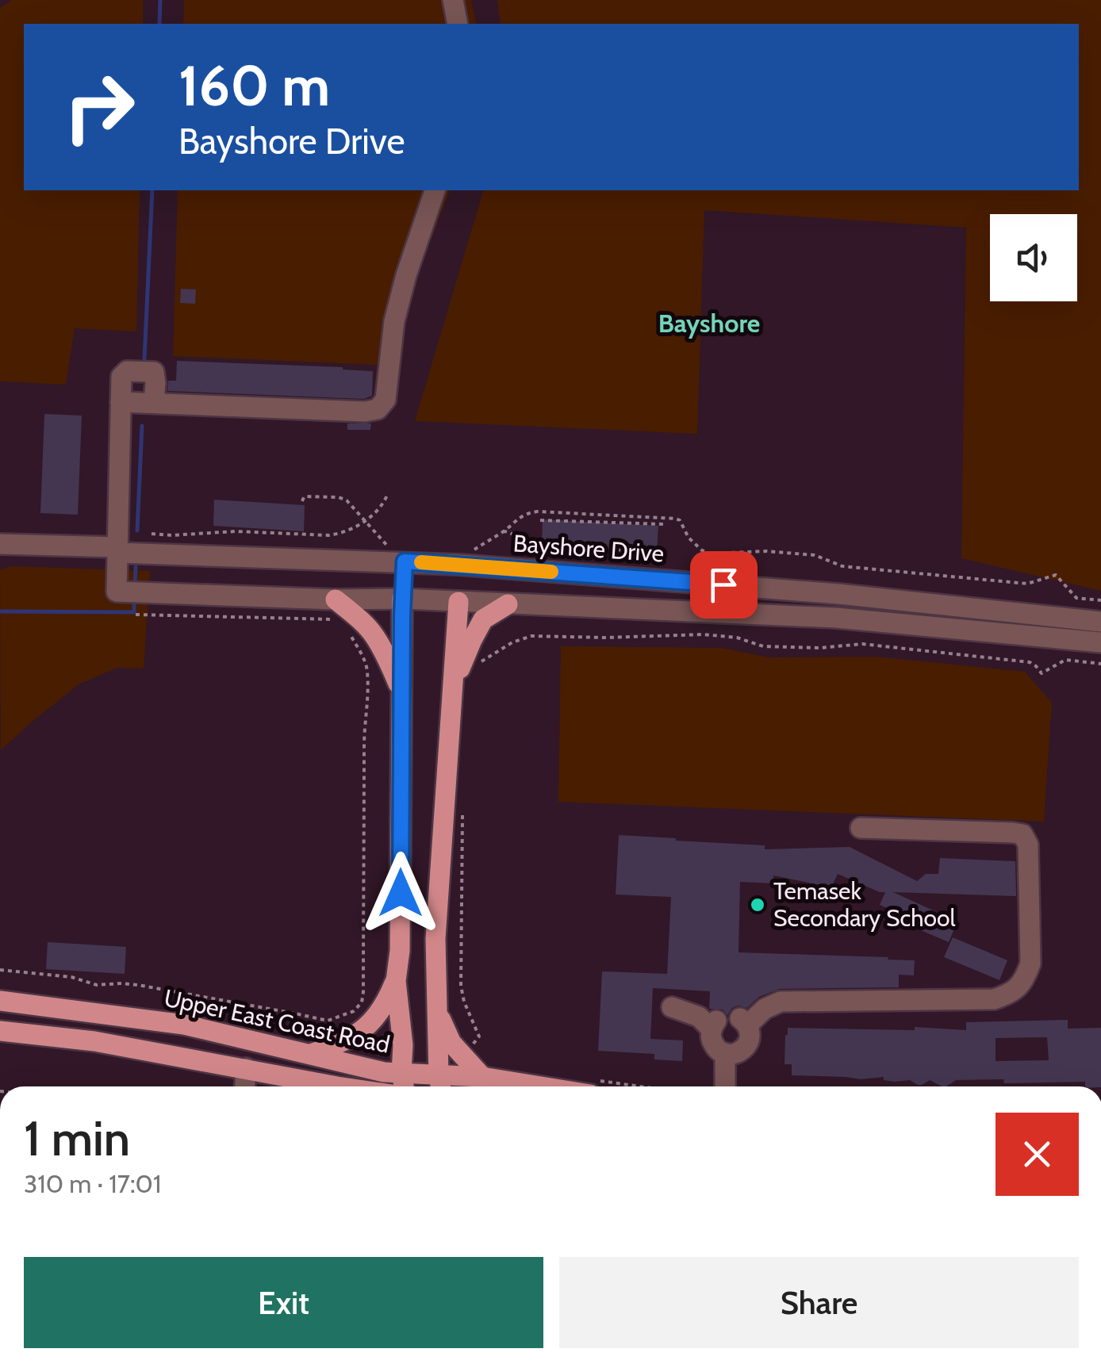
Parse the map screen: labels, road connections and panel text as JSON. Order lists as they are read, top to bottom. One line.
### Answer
{"streets":{"main road":["Upper East Coast Road"],"street":["Bayshore Drive"]},"districts":["Bayshore"],"places":["Temasek Secondary School"],"page":{"turn":["160 m","Bayshore Drive"],"heading":["1 min","310 m · 17:01"],"buttons":["Exit","Share"]}}
